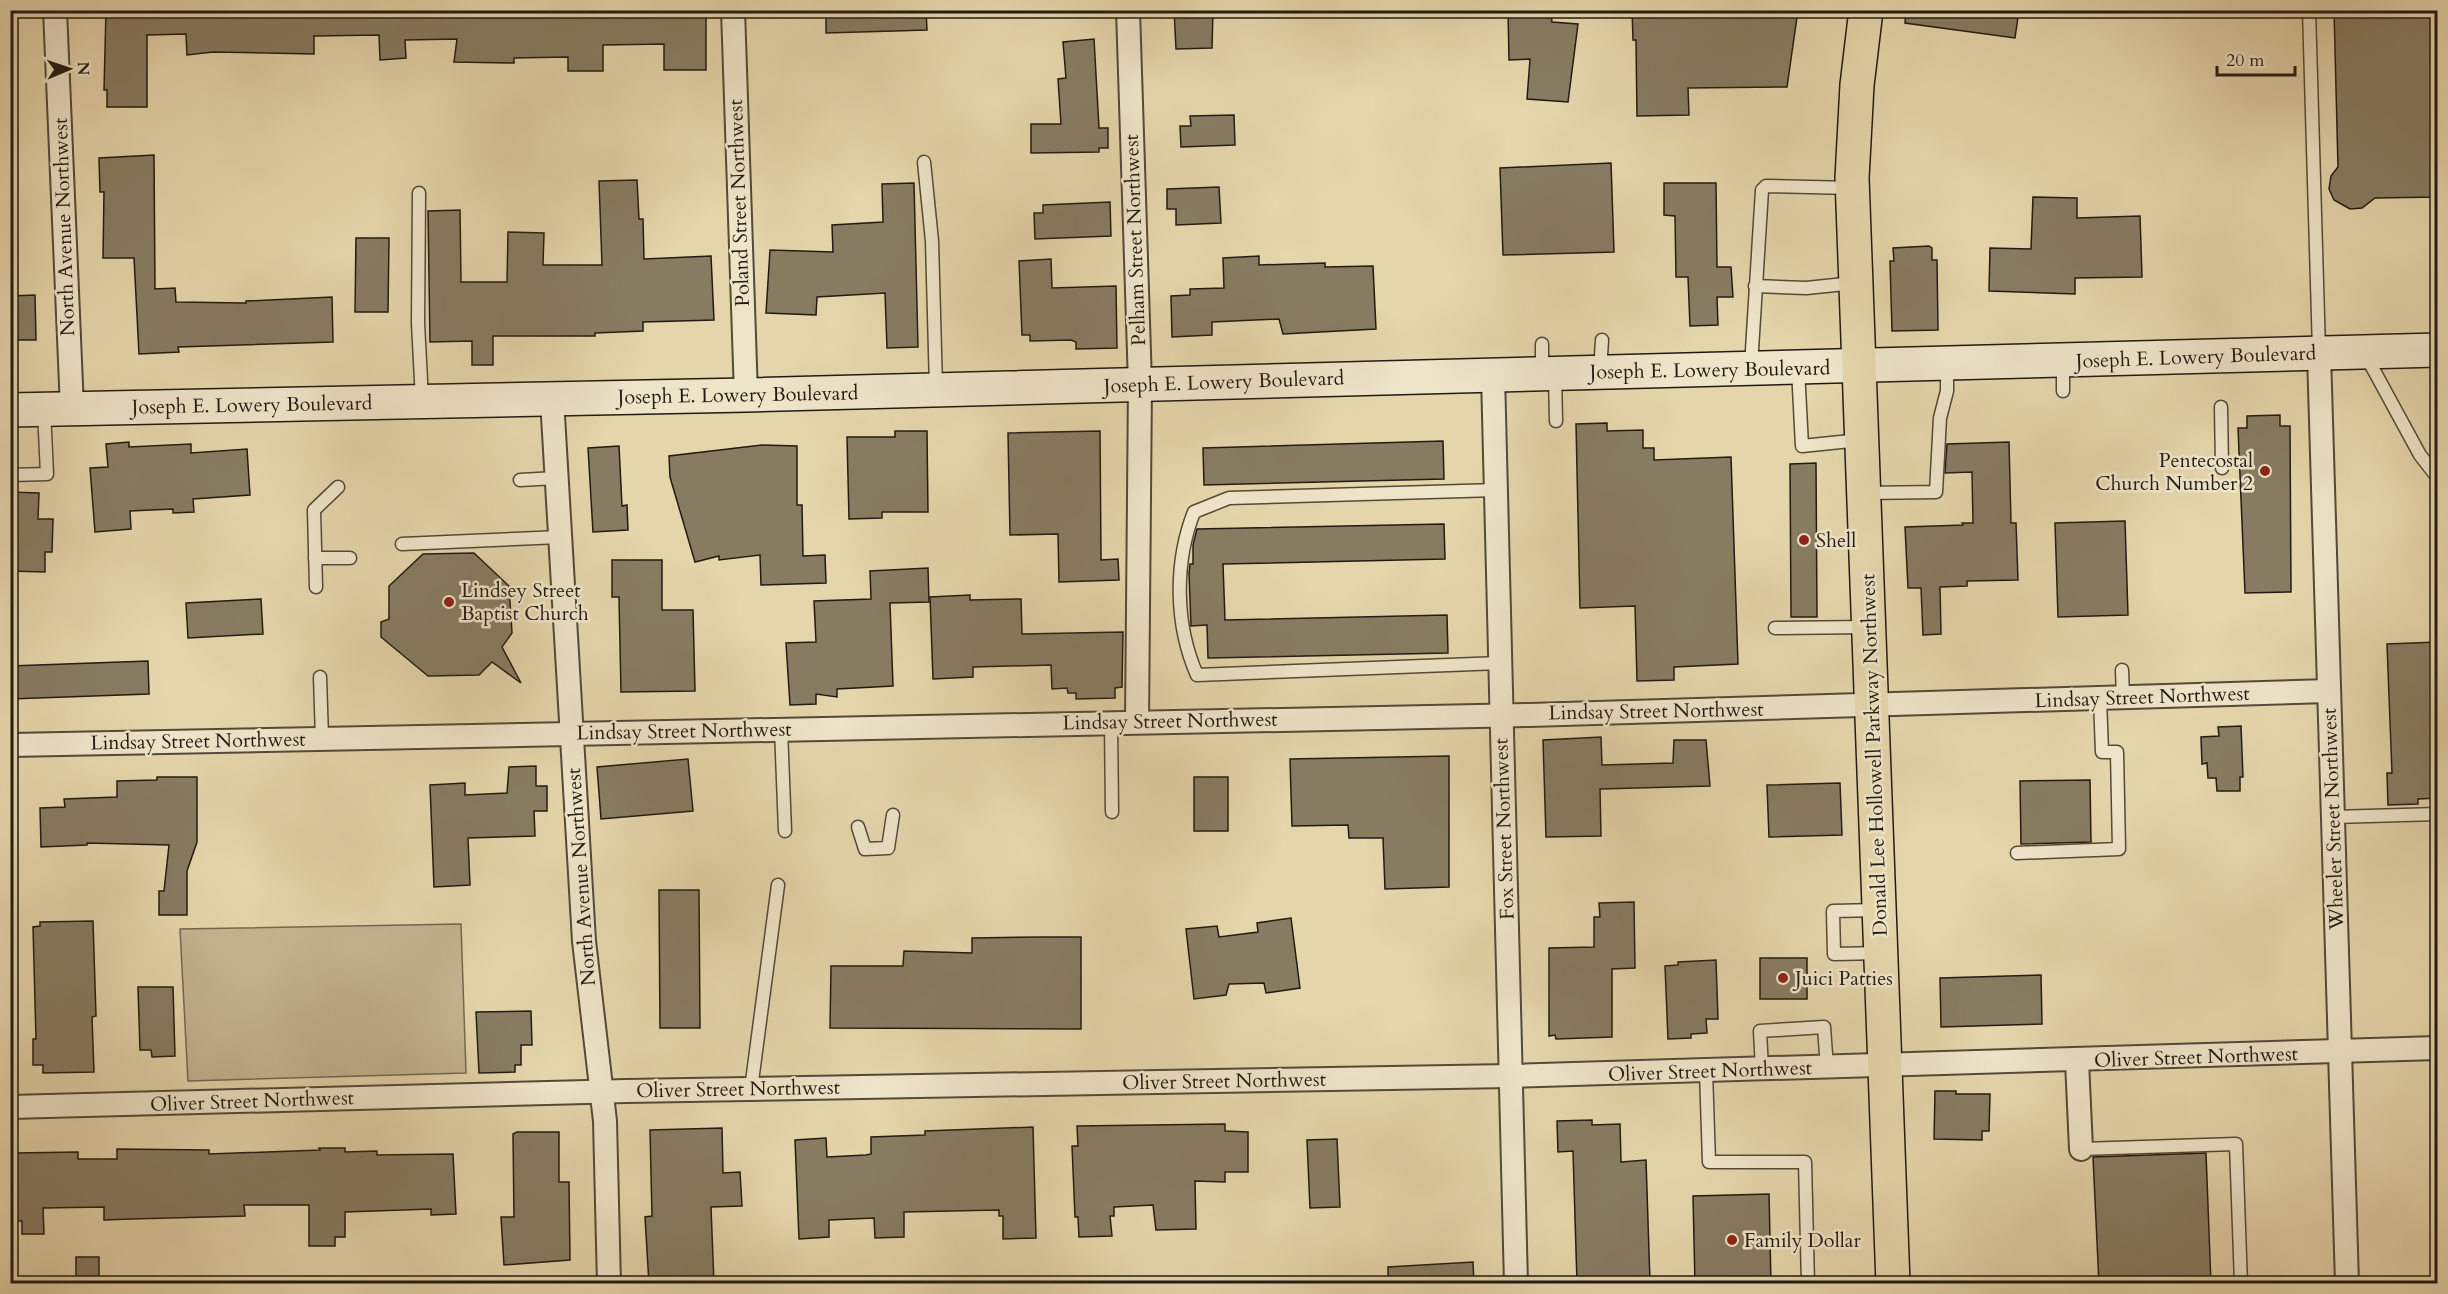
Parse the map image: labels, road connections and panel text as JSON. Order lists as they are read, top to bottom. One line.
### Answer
{"streets":{"main road":["Joseph E. Lowery Boulevard","Donald Lee Hollowell Parkway Northwest"],"street":["Poland Street Northwest","North Avenue Northwest","Pelham Street Northwest","Lindsay Street Northwest","Wheeler Street Northwest","Fox Street Northwest","Oliver Street Northwest"]},"crossings":[["Poland Street Northwest","Joseph E. Lowery Boulevard"],["North Avenue Northwest","Joseph E. Lowery Boulevard"],["North Avenue Northwest","Lindsay Street Northwest"],["North Avenue Northwest","Oliver Street Northwest"],["Pelham Street Northwest","Joseph E. Lowery Boulevard"],["Pelham Street Northwest","Lindsay Street Northwest"],["Joseph E. Lowery Boulevard","Donald Lee Hollowell Parkway Northwest"],["Joseph E. Lowery Boulevard","Wheeler Street Northwest"],["Joseph E. Lowery Boulevard","Fox Street Northwest"],["Lindsay Street Northwest","Donald Lee Hollowell Parkway Northwest"],["Lindsay Street Northwest","Wheeler Street Northwest"],["Lindsay Street Northwest","Fox Street Northwest"],["Donald Lee Hollowell Parkway Northwest","Oliver Street Northwest"],["Wheeler Street Northwest","Oliver Street Northwest"],["Fox Street Northwest","Oliver Street Northwest"]],"places":["Pentecostal Church Number 2","Shell","Lindsey Street Baptist Church","Juici Patties","Family Dollar"],"scale_bar":"20 m","north":"right"}
